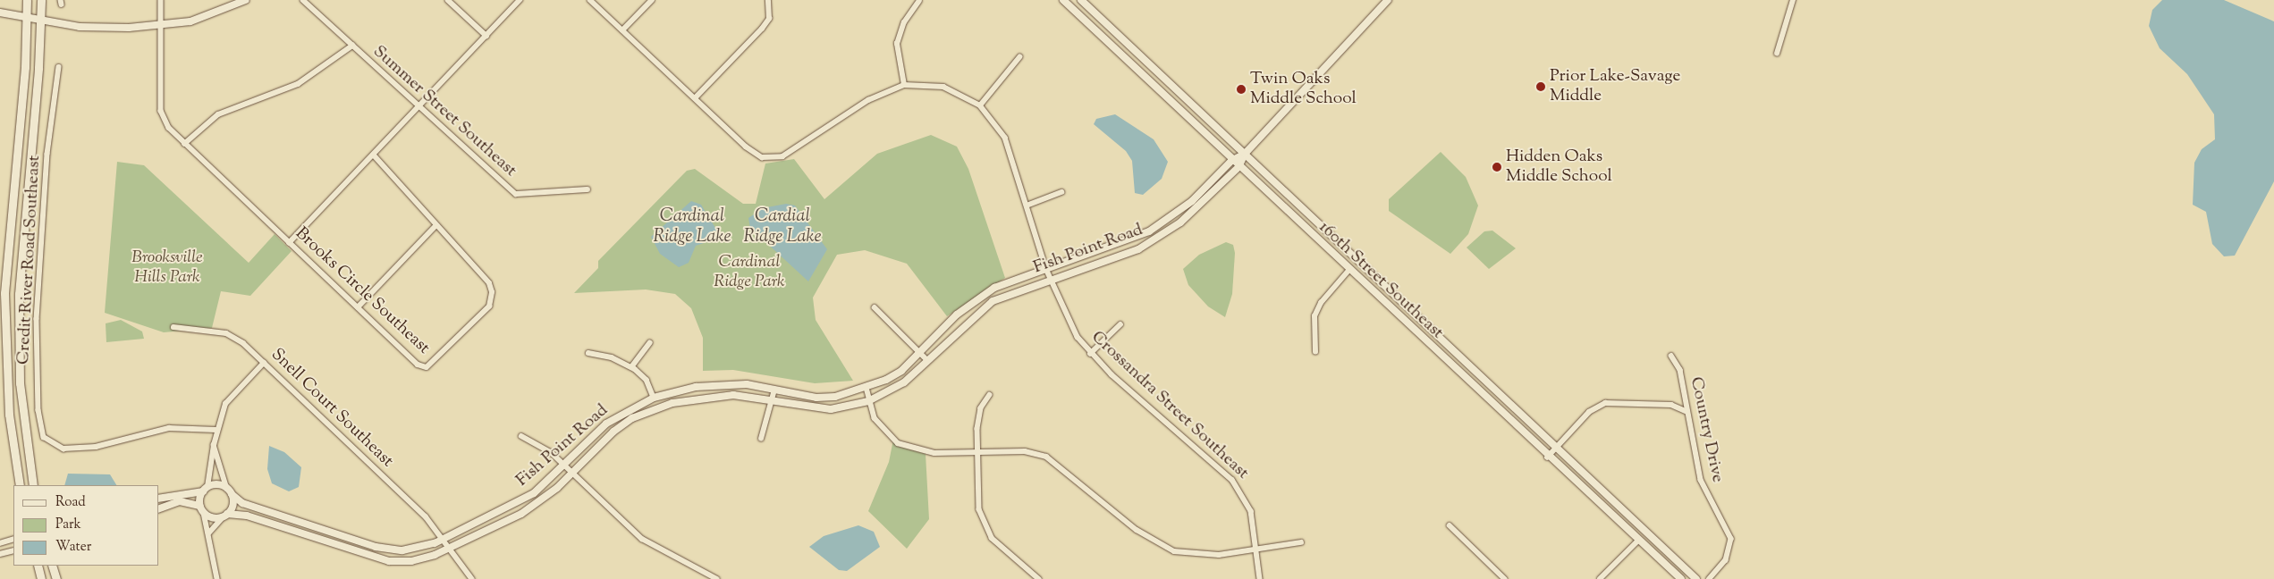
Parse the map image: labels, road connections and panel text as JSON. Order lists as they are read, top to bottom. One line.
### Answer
{"streets":{"street":["Summer Street Southeast","Fish Point Road","Credit River Road Southeast","160th Street Southeast","Brooks Circle Southeast","Crossandra Street Southeast","Snell Court Southeast","Country Drive"]},"crossings":[["Fish Point Road","160th Street Southeast"],["Fish Point Road","Crossandra Street Southeast"],["Fish Point Road","Snell Court Southeast"]],"water":["Cardinal Ridge Lake","Cardial Ridge Lake"],"parks":["Brooksville Hills Park","Cardinal Ridge Park"],"places":["Prior Lake-Savage Middle","Twin Oaks Middle School","Hidden Oaks Middle School"],"legend":["Road","Park","Water"]}
